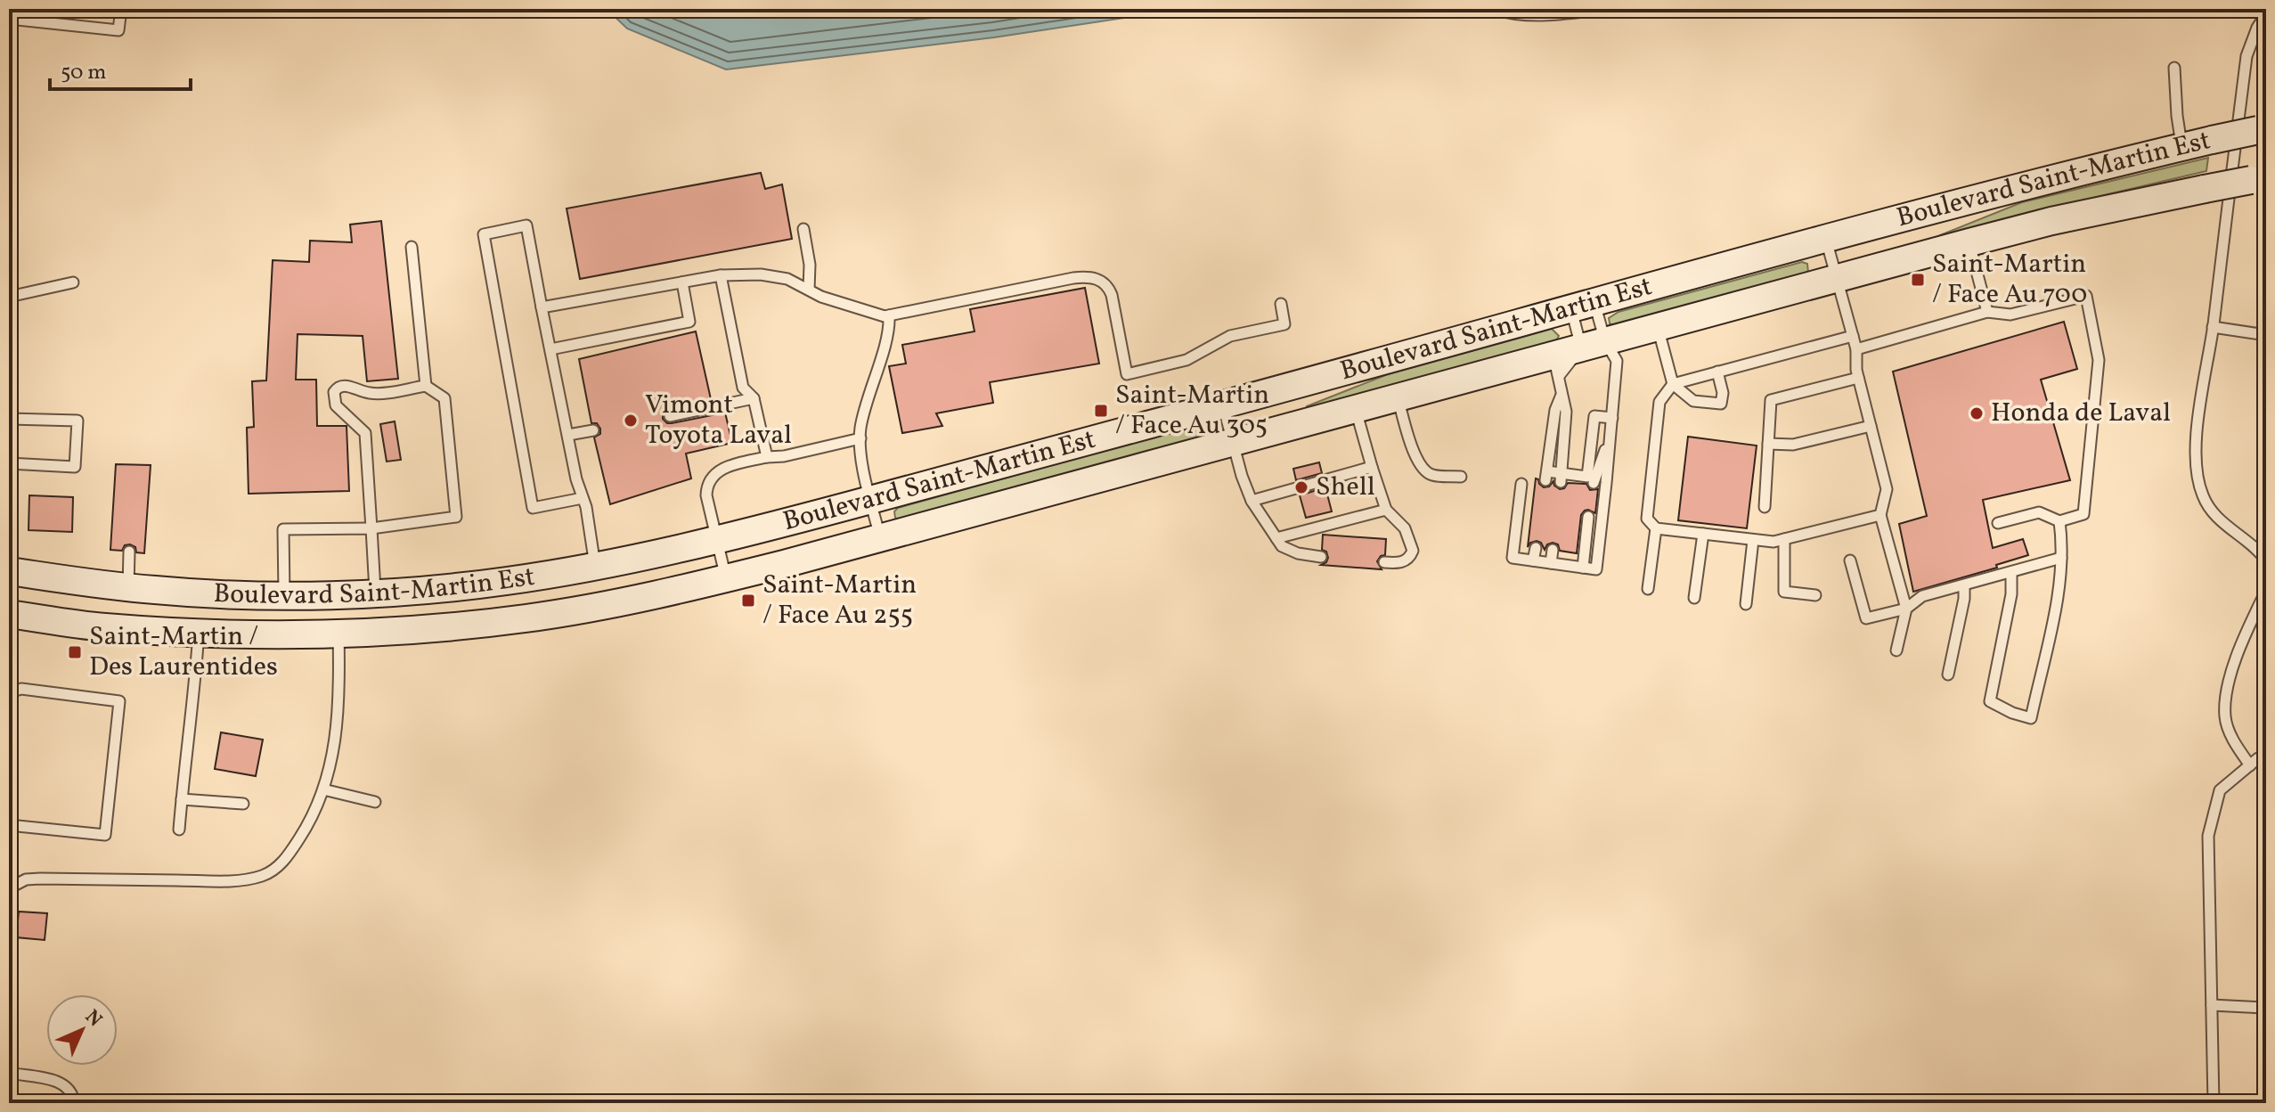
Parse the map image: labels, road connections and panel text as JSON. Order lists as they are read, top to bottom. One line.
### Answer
{"streets":{"main road":["Boulevard Saint-Martin Est"]},"places":{"transit":["Saint-Martin / Face Au 700","Saint-Martin / Face Au 305","Saint-Martin / Face Au 255","Saint-Martin / Des Laurentides"],"other":["Honda de Laval","Vimont Toyota Laval","Shell"]},"scale_bar":"50 m","north":"top right"}
